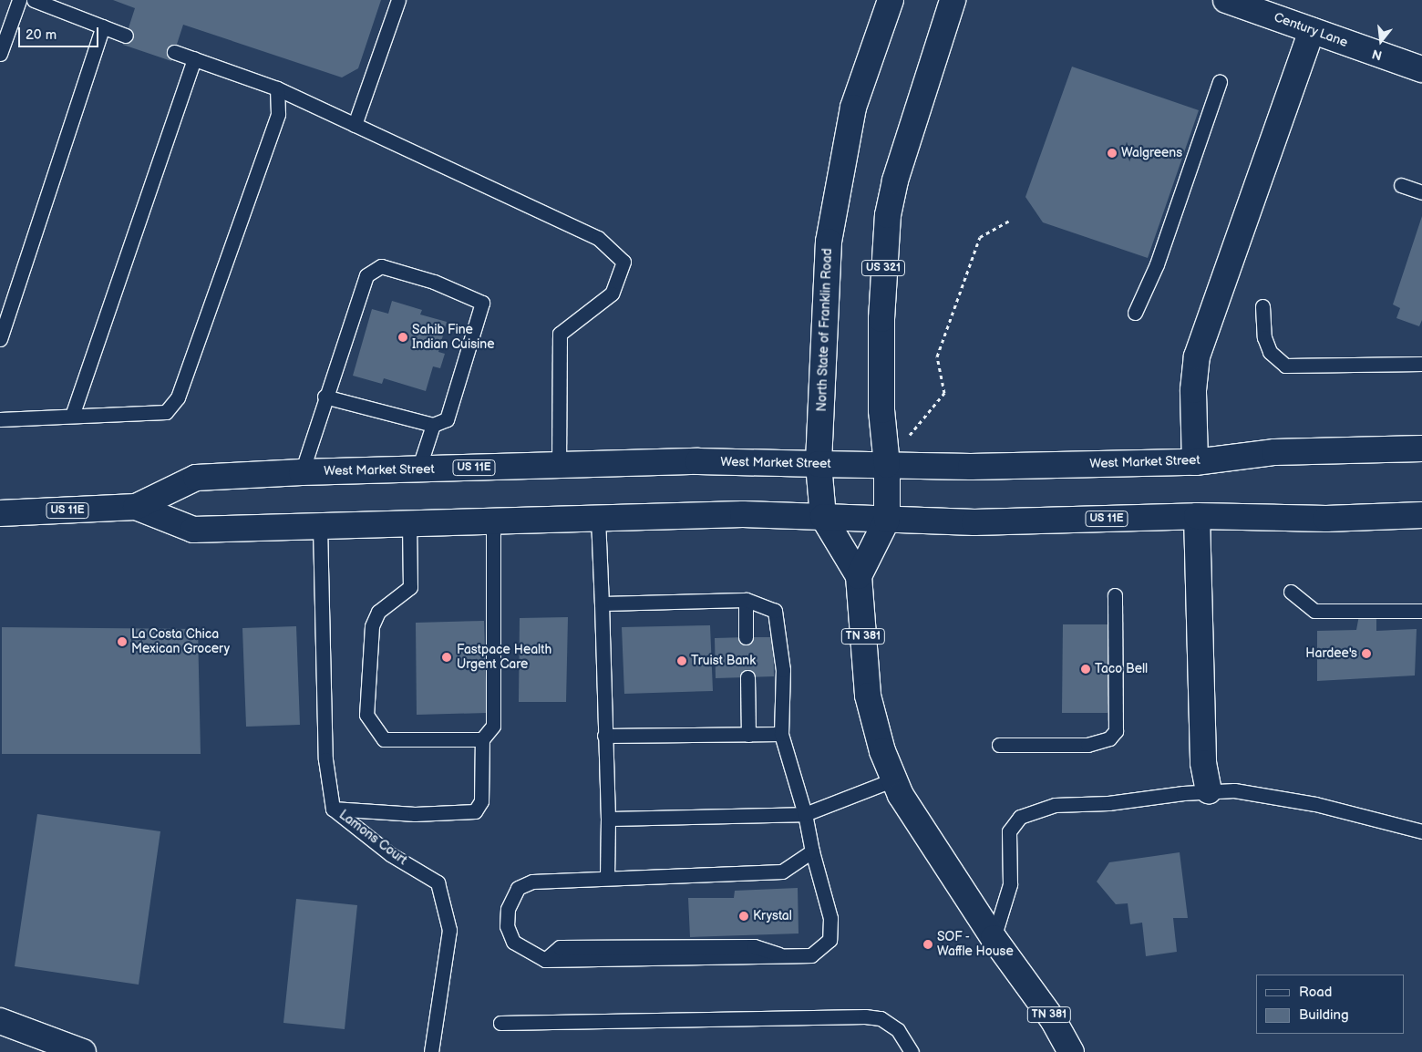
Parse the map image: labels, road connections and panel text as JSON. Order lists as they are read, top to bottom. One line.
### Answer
{"streets":{"main road":["Century Lane","US 321","North State of Franklin Road","West Market Street","US 11E","TN 381"],"lane":["Lamons Court"]},"crossings":[["US 321","West Market Street"],["North State of Franklin Road","West Market Street"],["West Market Street","Lamons Court"]],"places":["Walgreens","Sahib Fine Indian Cuisine","La Costa Chica Mexican Grocery","Hardee's","Fastpace Health Urgent Care","Truist Bank","Taco Bell","Krystal","SOF - Waffle House"],"legend":["Road","Building"],"scale_bar":"20 m","north":"bottom"}
